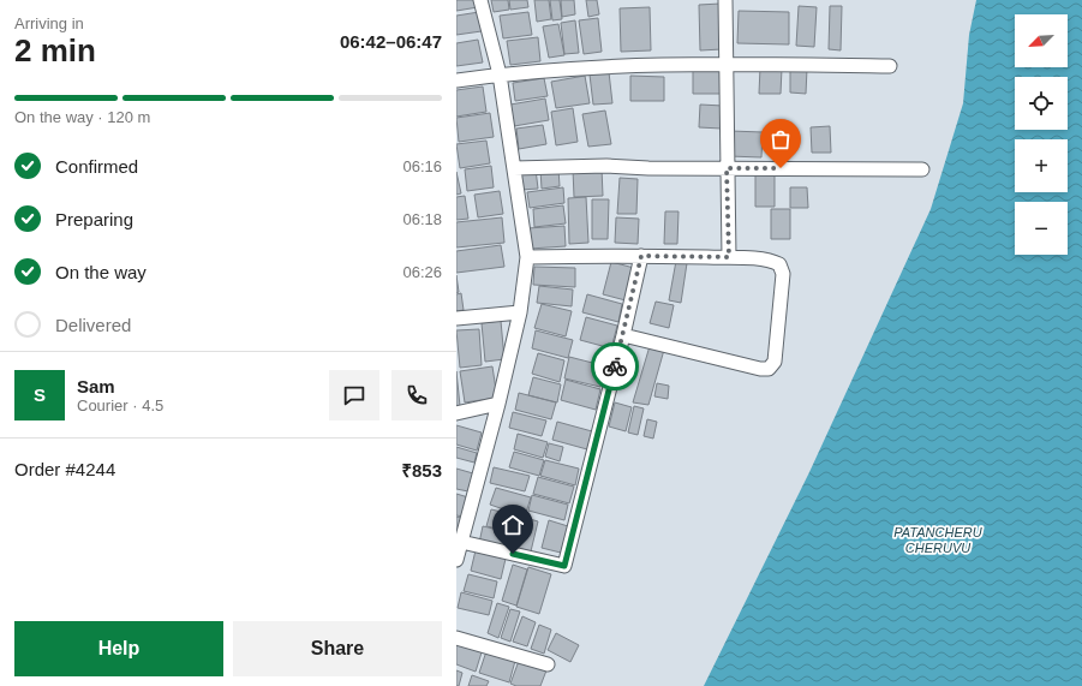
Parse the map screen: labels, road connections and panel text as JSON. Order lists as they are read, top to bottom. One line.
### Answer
{"water":["PATANCHERU CHERUVU"],"north":"bottom left","page":{"heading":["2 min","Arriving in","06:42–06:47"],"panel":["Sam","Courier · 4.5","Order #4244","₹853"],"map_buttons":["+","−"],"bar":"On the way · 120 m","list":[["Confirmed","06:16"],["Preparing","06:18"],["On the way","06:26"],"Delivered"],"round":"S","buttons":["Help","Share"]}}
